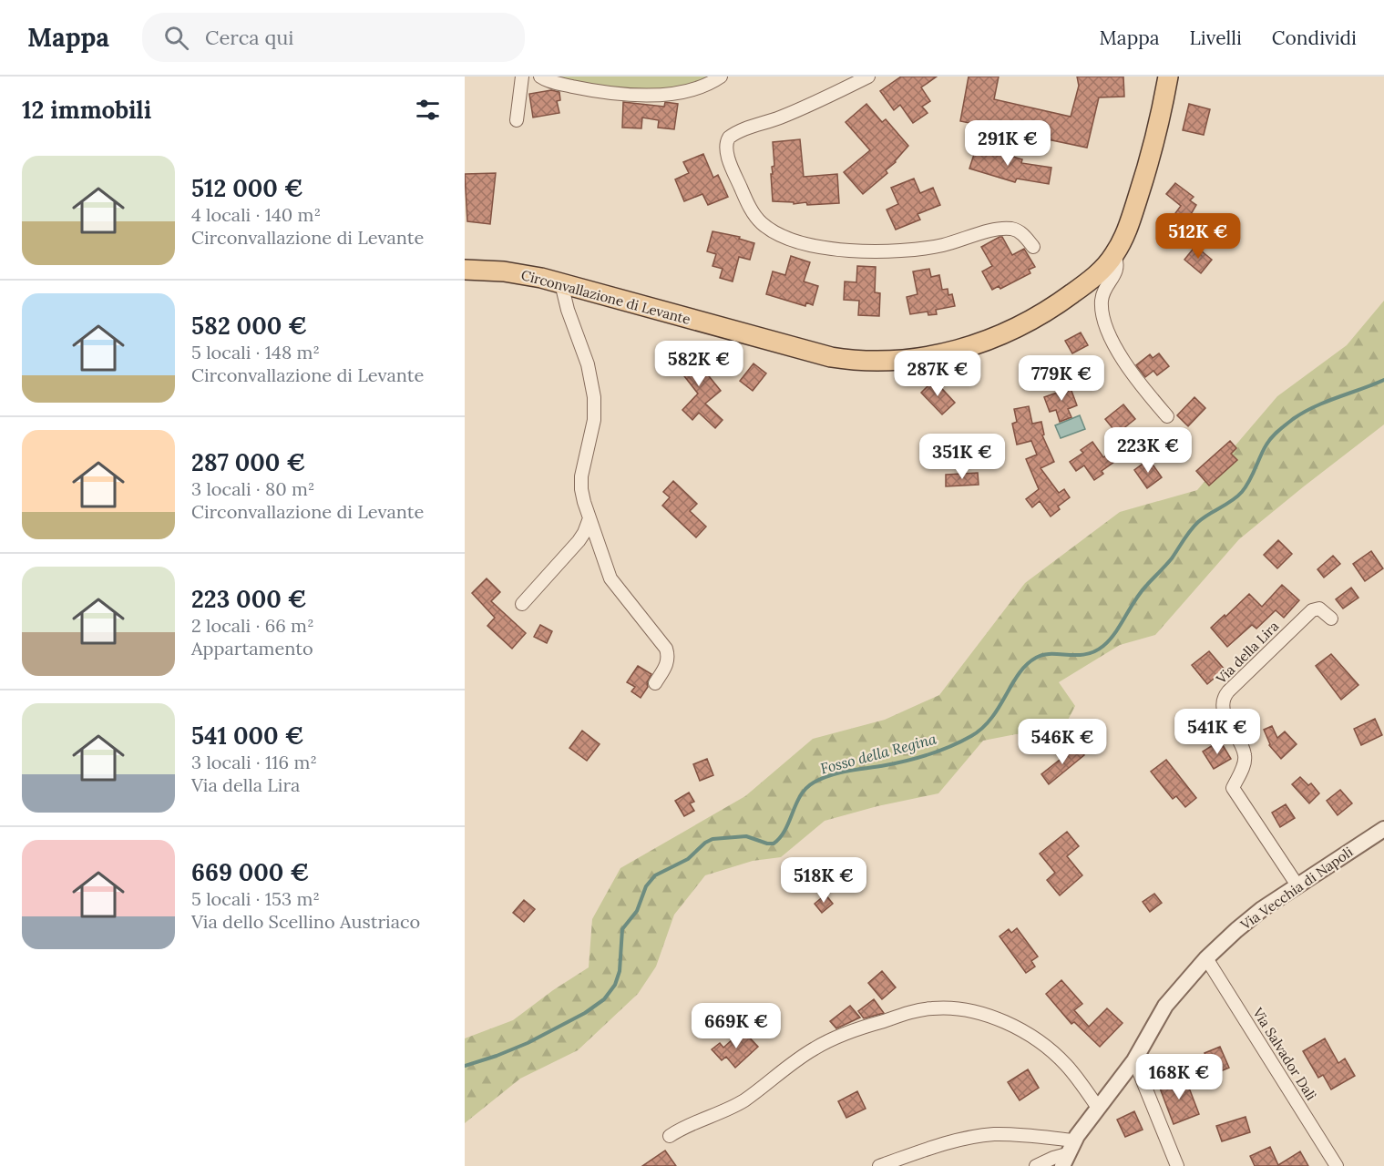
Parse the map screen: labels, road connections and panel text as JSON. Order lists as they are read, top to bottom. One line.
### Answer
{"streets":{"main road":["Circonvallazione di Levante"],"street":["Via della Lira","Via Vecchia di Napoli","Via Salvador Dalì"]},"crossings":[["Via della Lira","Via Vecchia di Napoli"],["Via Vecchia di Napoli","Via Salvador Dalì"]],"water":["Fosso della Regina"],"page":{"header":"Mappa","search":"Cerca qui","nav":["Mappa","Livelli","Condividi"],"heading":"12 immobili","price":["291K €","512K €","582K €","287K €","779K €","223K €","351K €","541K €","546K €","518K €","669K €","168K €"],"list":[{"name":"512 000 €","note":"4 locali · 140 m² · Circonvallazione di Levante"},{"name":"582 000 €","note":"5 locali · 148 m² · Circonvallazione di Levante"},{"name":"287 000 €","note":"3 locali · 80 m² · Circonvallazione di Levante"},{"name":"223 000 €","note":"2 locali · 66 m² · Appartamento"},{"name":"541 000 €","note":"3 locali · 116 m² · Via della Lira"},{"name":"669 000 €","note":"5 locali · 153 m² · Via dello Scellino Austriaco"}]}}
